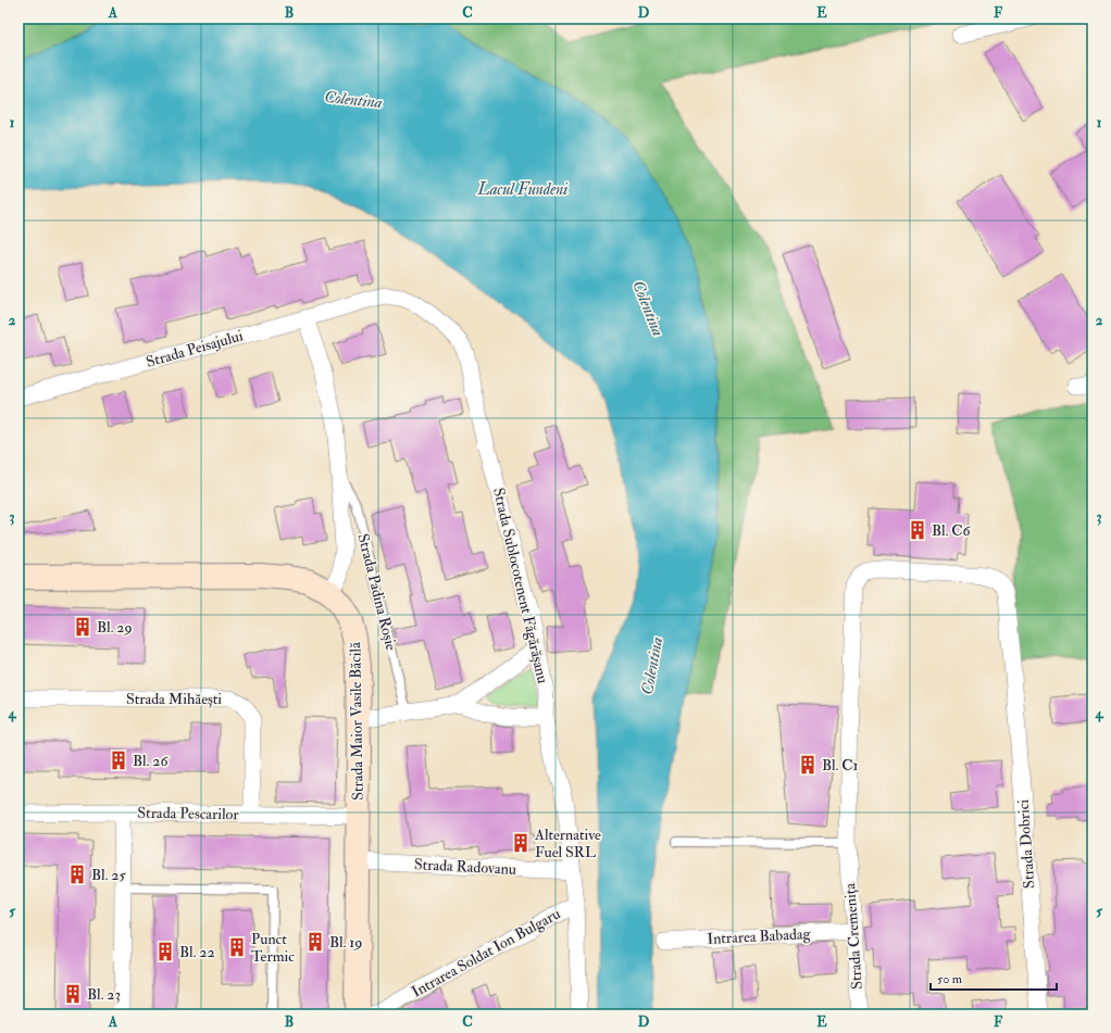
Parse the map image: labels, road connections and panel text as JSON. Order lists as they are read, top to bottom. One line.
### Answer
{"streets":{"street":["Strada Peisajului","Strada Sublocotenent Făgărășanu","Strada Padina Roșie","Strada Mihăești","Strada Maior Vasile Băcilă","Strada Pescarilor","Strada Dobrici","Strada Radovanu","Intrarea Babadag","Strada Cremenița","Intrarea Soldat Ion Bulgaru"]},"crossings":[["Strada Peisajului","Strada Sublocotenent Făgărășanu"],["Strada Peisajului","Strada Padina Roșie"],["Strada Sublocotenent Făgărășanu","Strada Radovanu"],["Strada Sublocotenent Făgărășanu","Intrarea Soldat Ion Bulgaru"],["Strada Padina Roșie","Strada Maior Vasile Băcilă"],["Strada Mihăești","Strada Pescarilor"],["Strada Maior Vasile Băcilă","Strada Pescarilor"],["Strada Maior Vasile Băcilă","Strada Radovanu"],["Strada Dobrici","Strada Cremenița"],["Intrarea Babadag","Strada Cremenița"]],"water":["Colentina","Lacul Fundeni"],"places":{"building":["Bl. C6","Bl. 29","Bl. 26","Bl. C1","Alternative Fuel SRL","Bl. 25","Bl. 19","Punct Termic","Bl. 22","Bl. 23"]},"scale_bar":"50 m","grid":{"columns":["A","B","C","D","E","F"],"rows":["1","2","3","4","5"]}}
